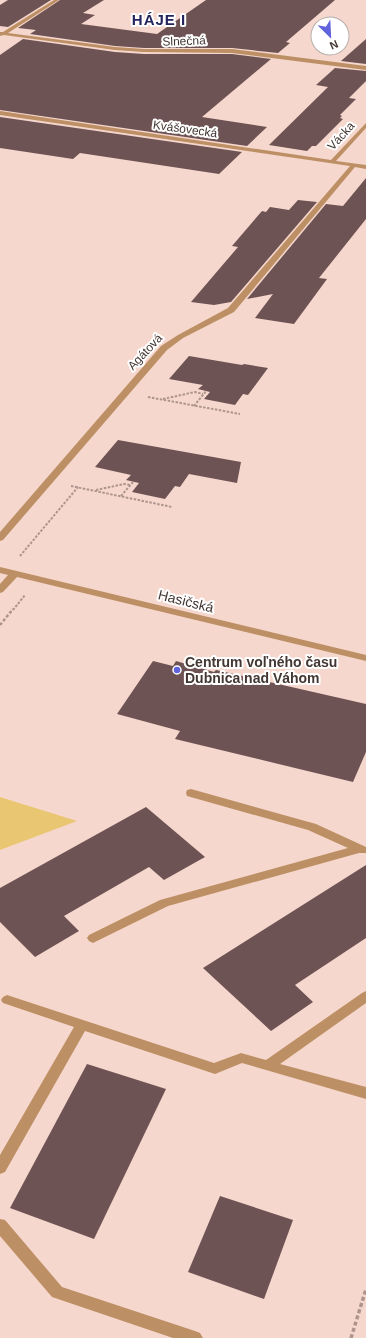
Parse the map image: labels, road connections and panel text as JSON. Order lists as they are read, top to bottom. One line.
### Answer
{"streets":{"street":["Slnečná","Kvášovecká","Vácka","Agátová","Hasičská"]},"crossings":[["Kvášovecká","Vácka"],["Kvášovecká","Agátová"]],"districts":["HÁJE I"],"places":["Centrum voľného času Dubnica nad Váhom"],"north":"bottom right"}
